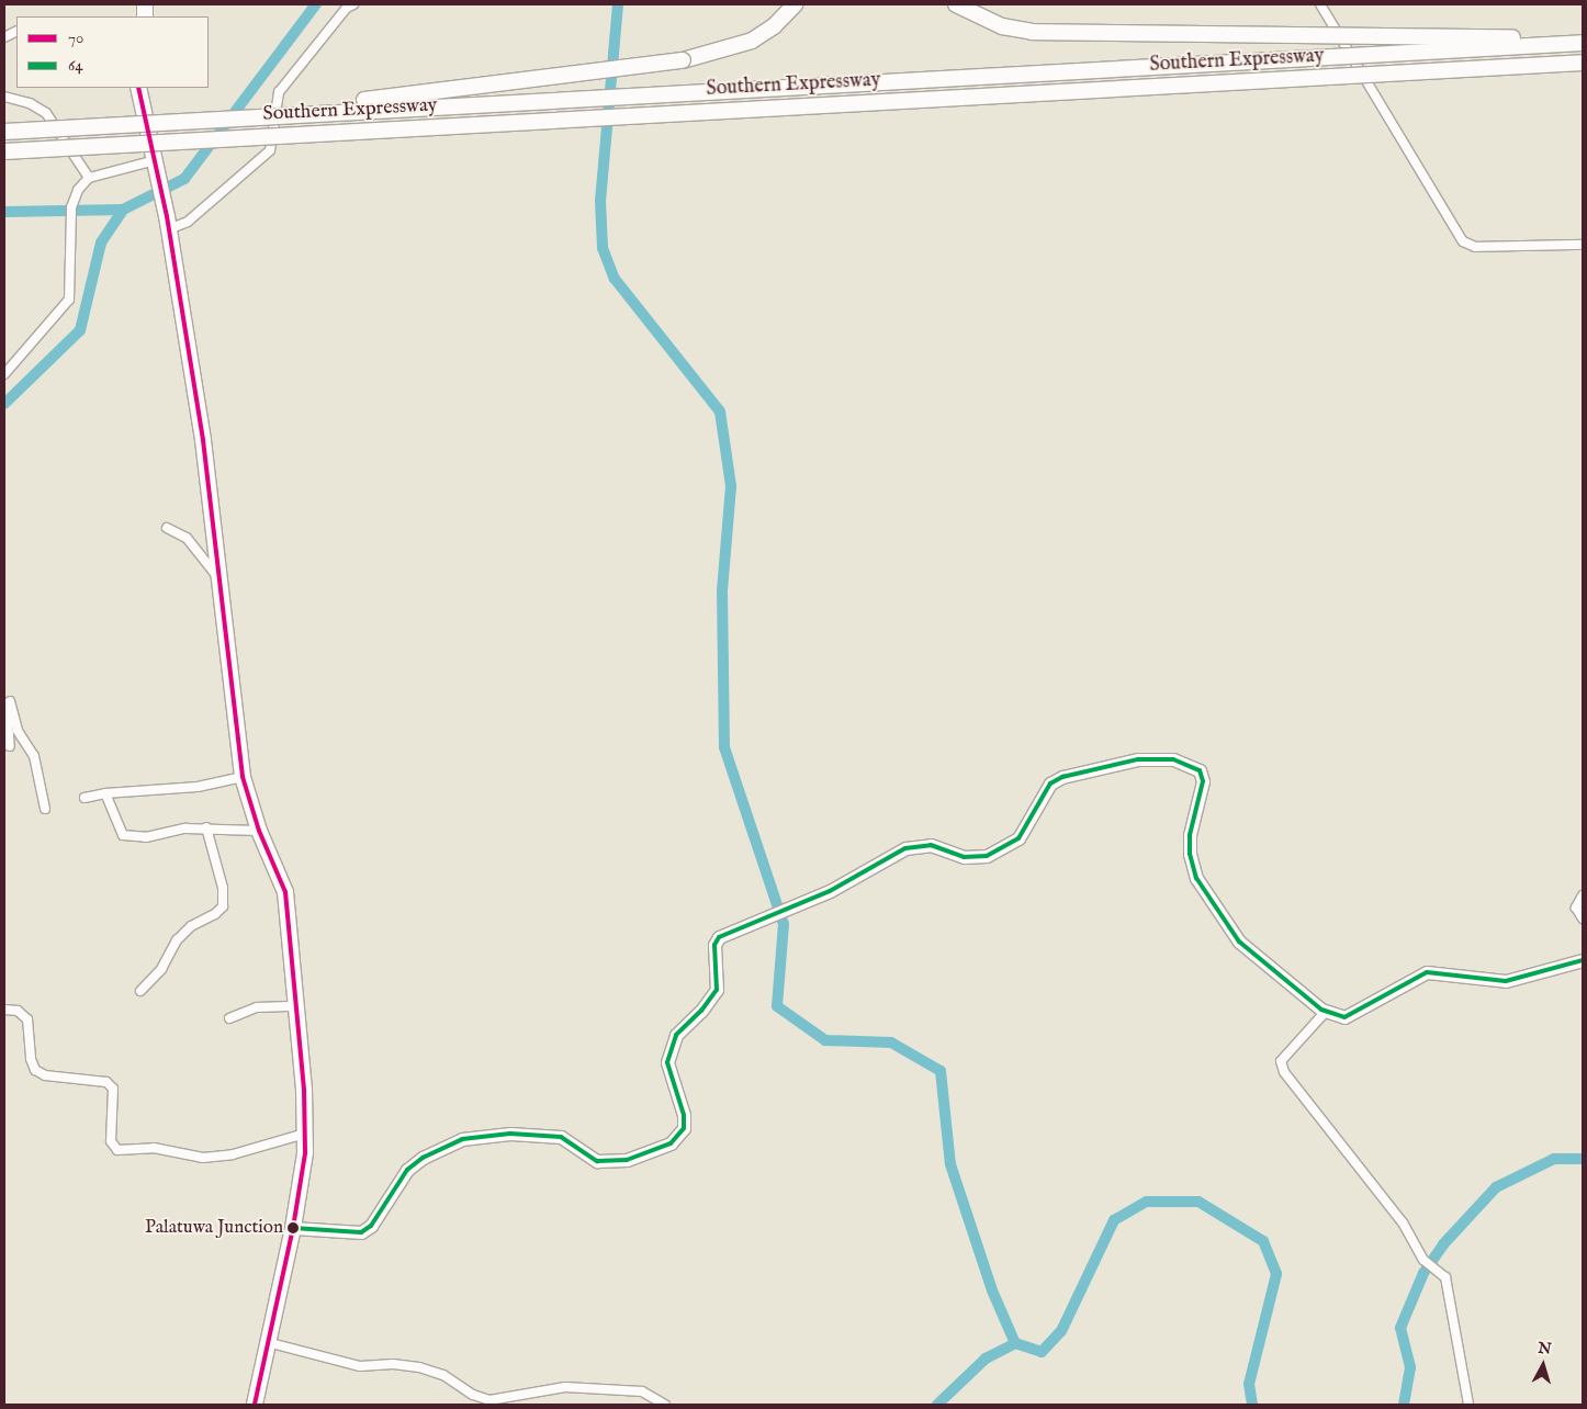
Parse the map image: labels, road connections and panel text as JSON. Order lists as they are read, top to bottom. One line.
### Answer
{"streets":{"highway":["Southern Expressway"]},"places":["Palatuwa Junction"],"lines":["transit line 70","transit line 64"],"legend":["70","64"],"north":"top"}
